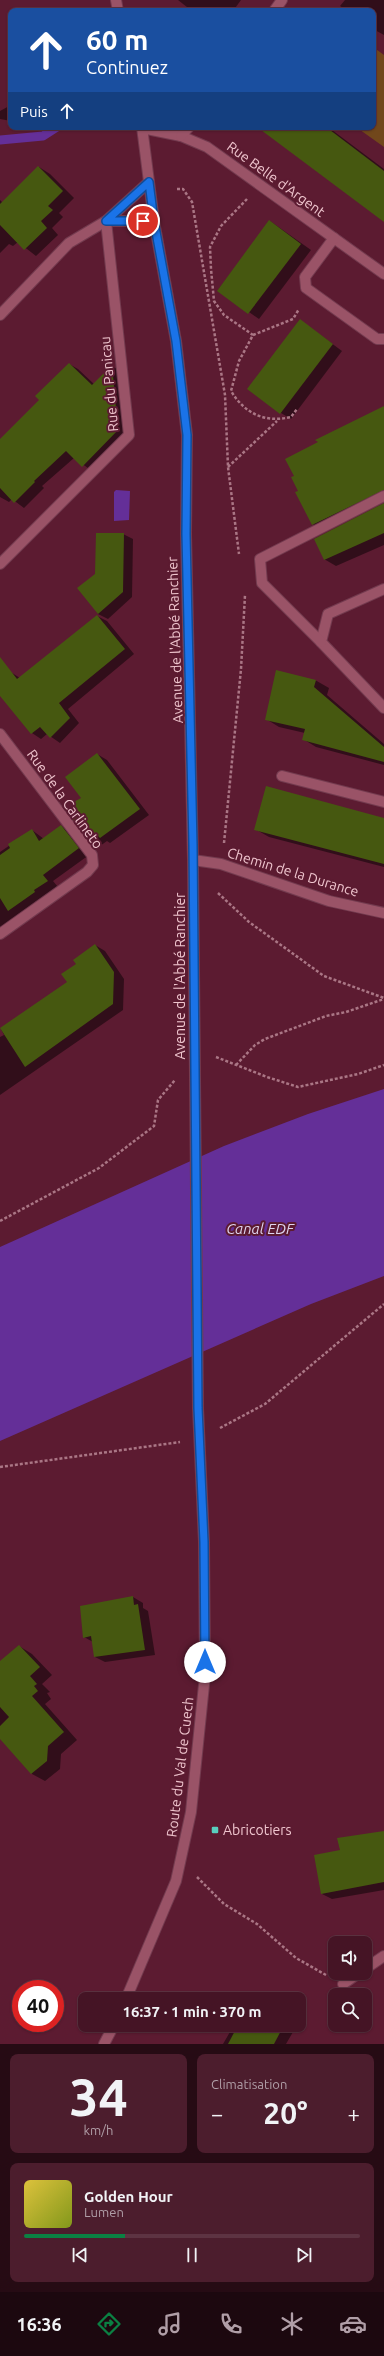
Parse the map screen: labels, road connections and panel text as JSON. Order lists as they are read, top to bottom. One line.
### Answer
{"streets":{"street":["Rue Belle d'Argent","Rue du Panicau","Avenue de l'Abbé Ranchier","Rue de la Carlineto","Chemin de la Durance","Route du Val de Cuech"]},"crossings":[["Avenue de l'Abbé Ranchier","Chemin de la Durance"],["Avenue de l'Abbé Ranchier","Route du Val de Cuech"]],"water":["Canal EDF"],"places":{"transit":["Abricotiers"]},"page":{"turn":["60 m","Continuez"],"then":"Puis","limit":"40","trip":"16:37 · 1 min · 370 m","tile":[["34","km/h"],"Climatisation"],"heat":["−","20°","+"],"song":["Golden Hour","Lumen"],"tabs":"16:36"}}
